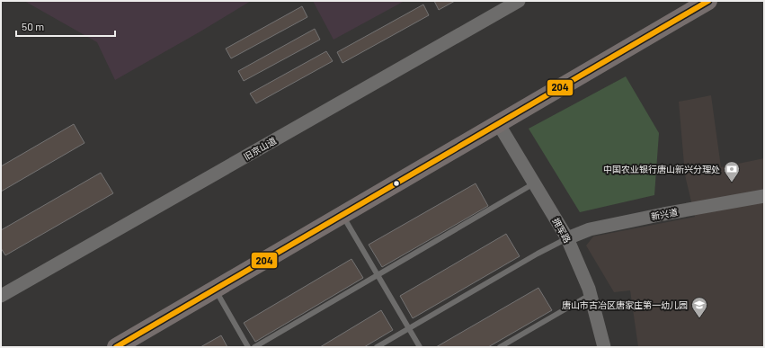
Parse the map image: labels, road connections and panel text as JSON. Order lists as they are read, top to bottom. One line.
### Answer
{"streets":{"street":["旧京山道","新兴道","拥军路"]},"crossings":[["新兴道","拥军路"]],"places":{"bank":["中国农业银行唐山新兴分理处"],"school or university":["唐山市古冶区唐家庄第一幼儿园"]},"lines":["transit line 204"],"scale_bar":"50 m"}
